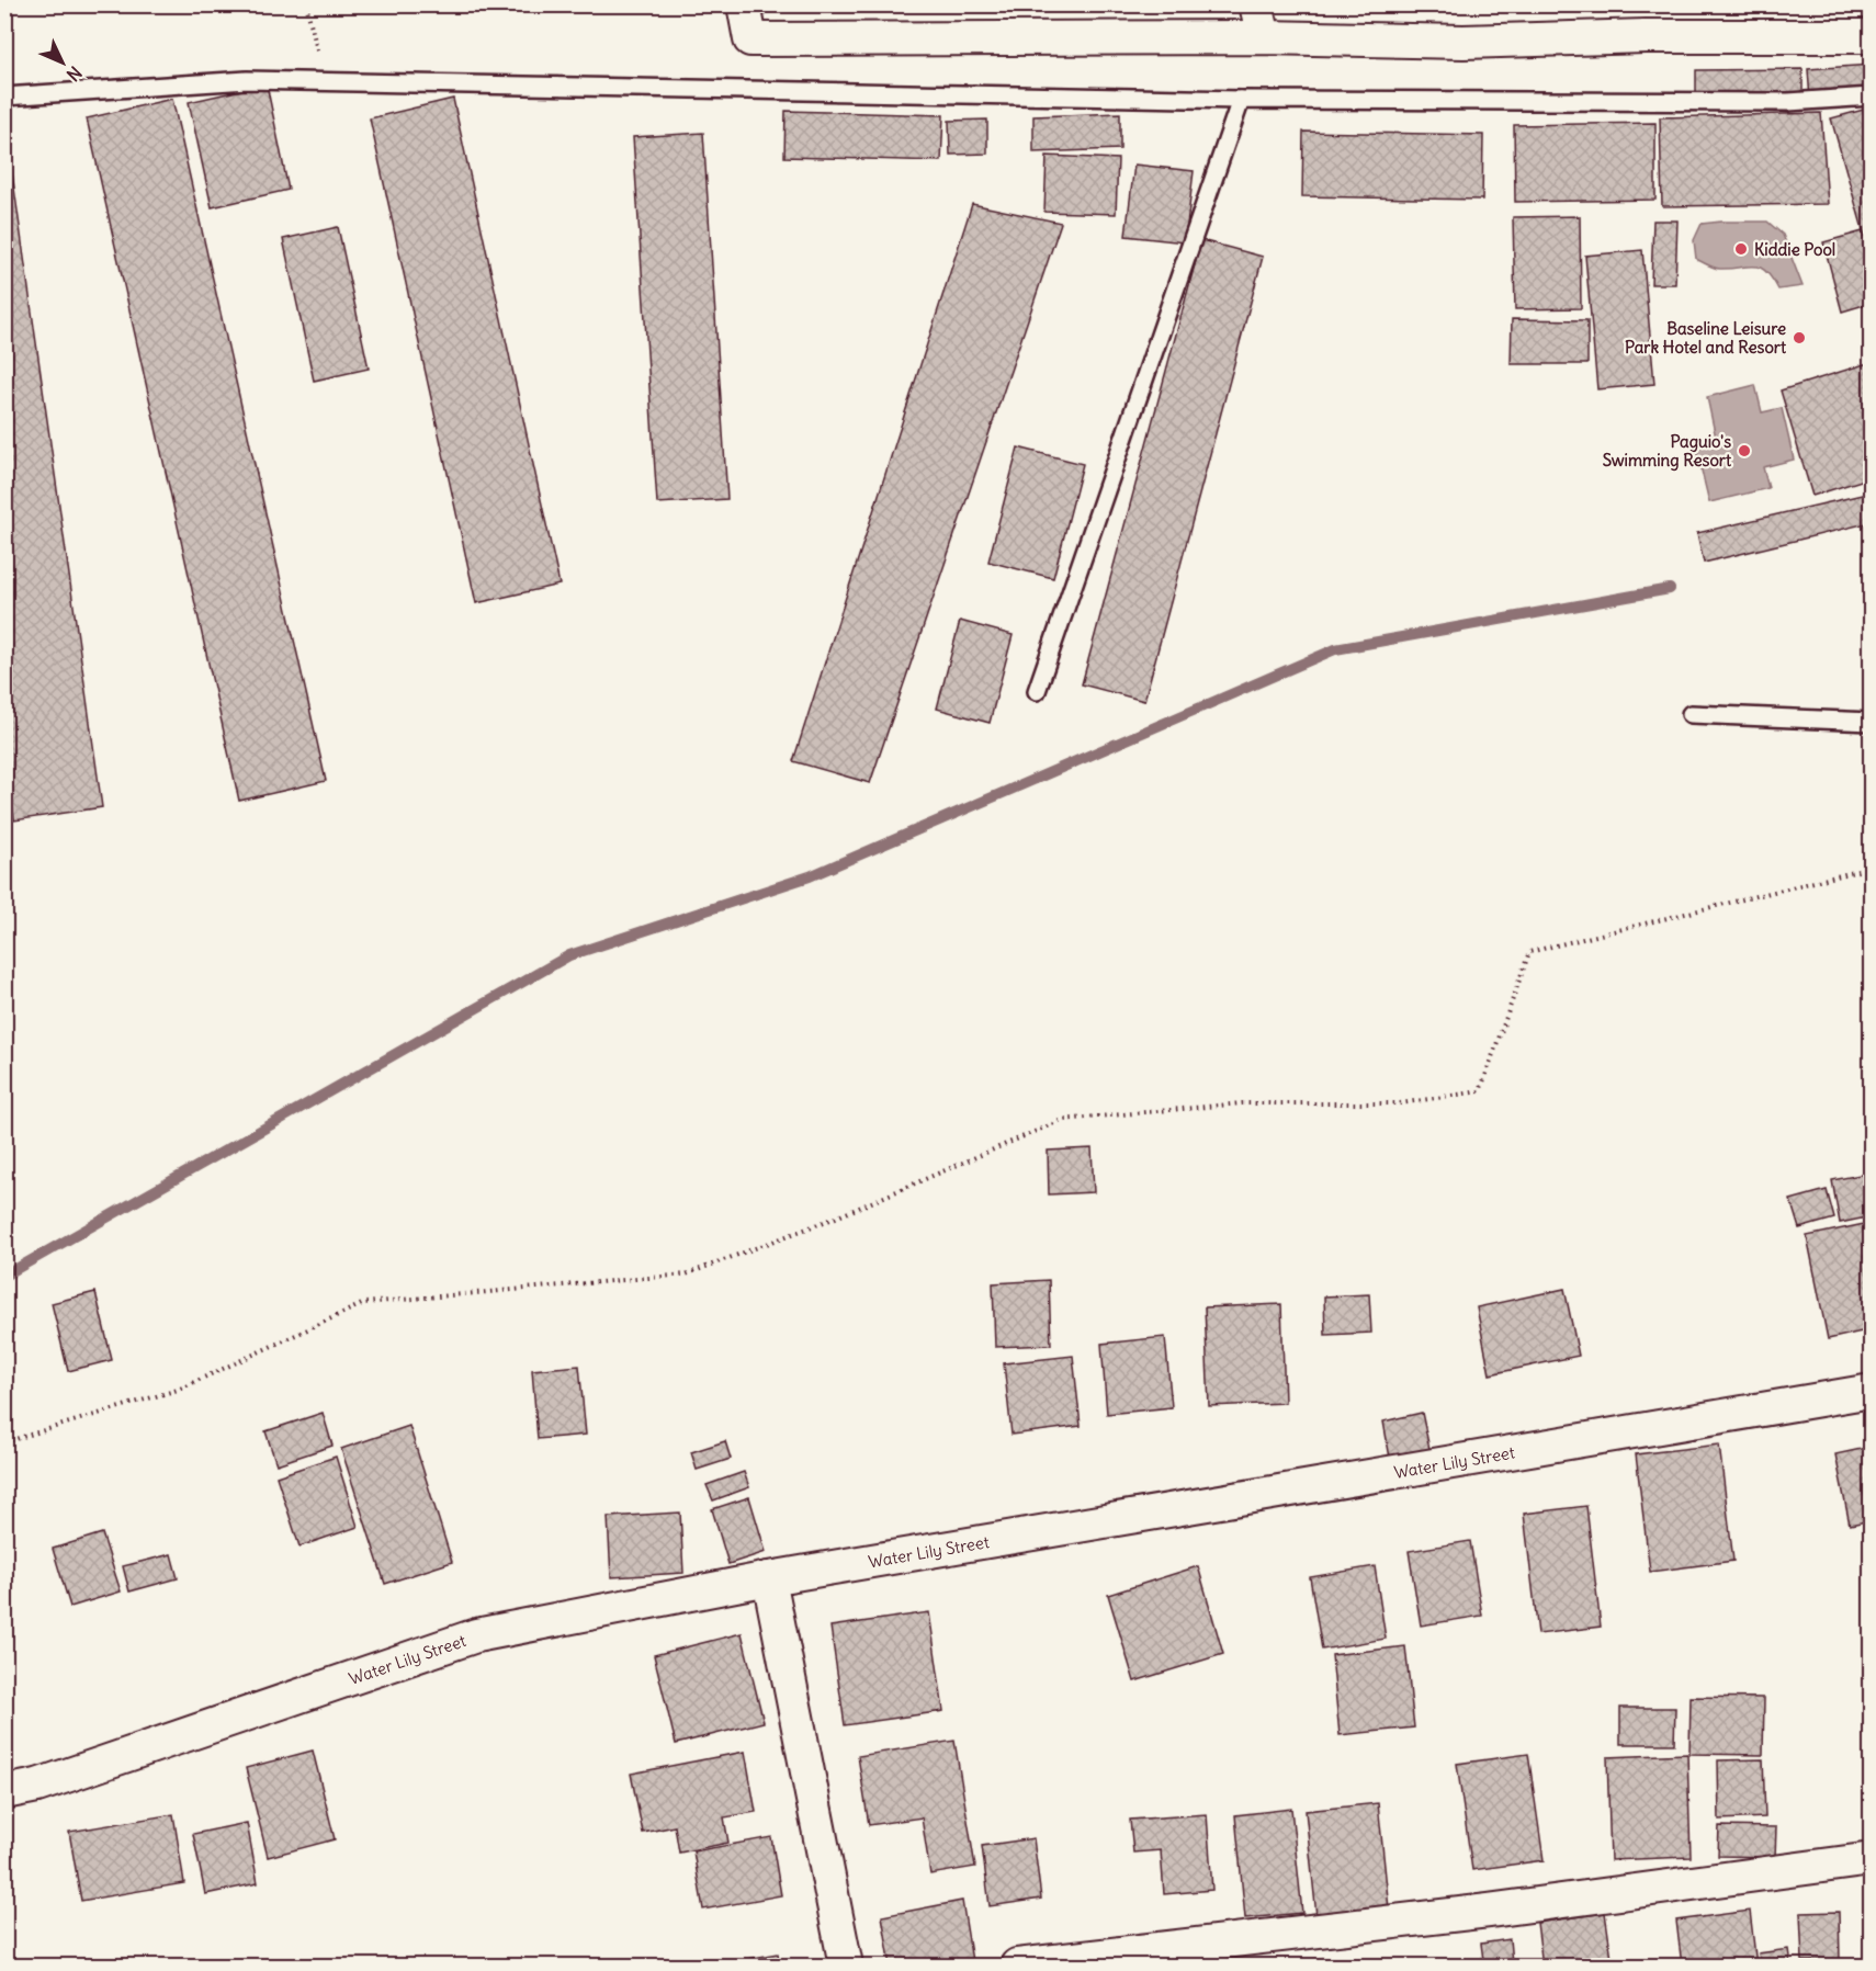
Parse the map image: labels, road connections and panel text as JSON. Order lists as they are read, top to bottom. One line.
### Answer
{"streets":{"street":["Water Lily Street"]},"places":["Kiddie Pool","Baseline Leisure Park Hotel and Resort","Paguio's Swimming Resort"],"north":"bottom right"}
